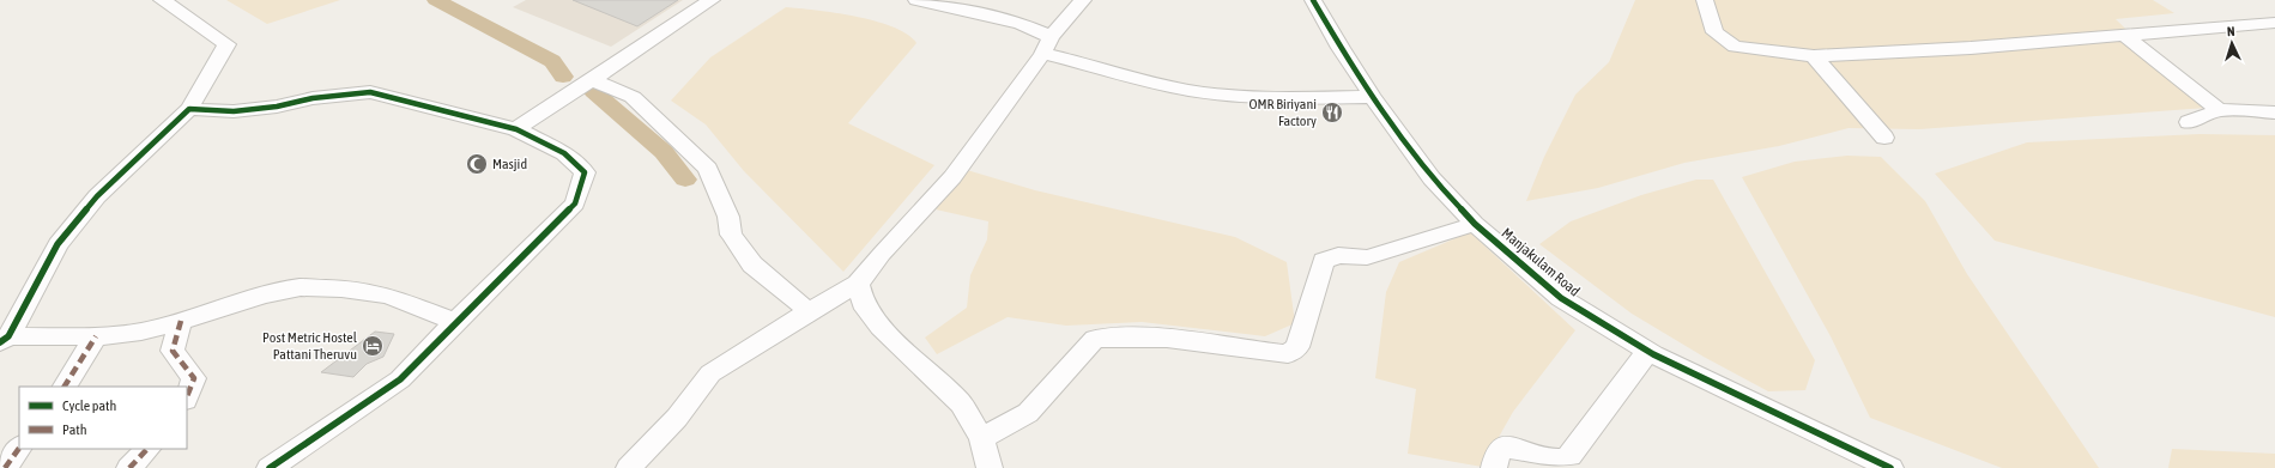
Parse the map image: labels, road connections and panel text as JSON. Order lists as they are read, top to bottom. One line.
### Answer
{"streets":{"street":["Manjakulam Road"]},"places":{"restaurant":["OMR Biriyani Factory"],"mosque":["Masjid"],"hotel":["Post Metric Hostel Pattani Theruvu"]},"legend":["Cycle path","Path"],"north":"top"}
